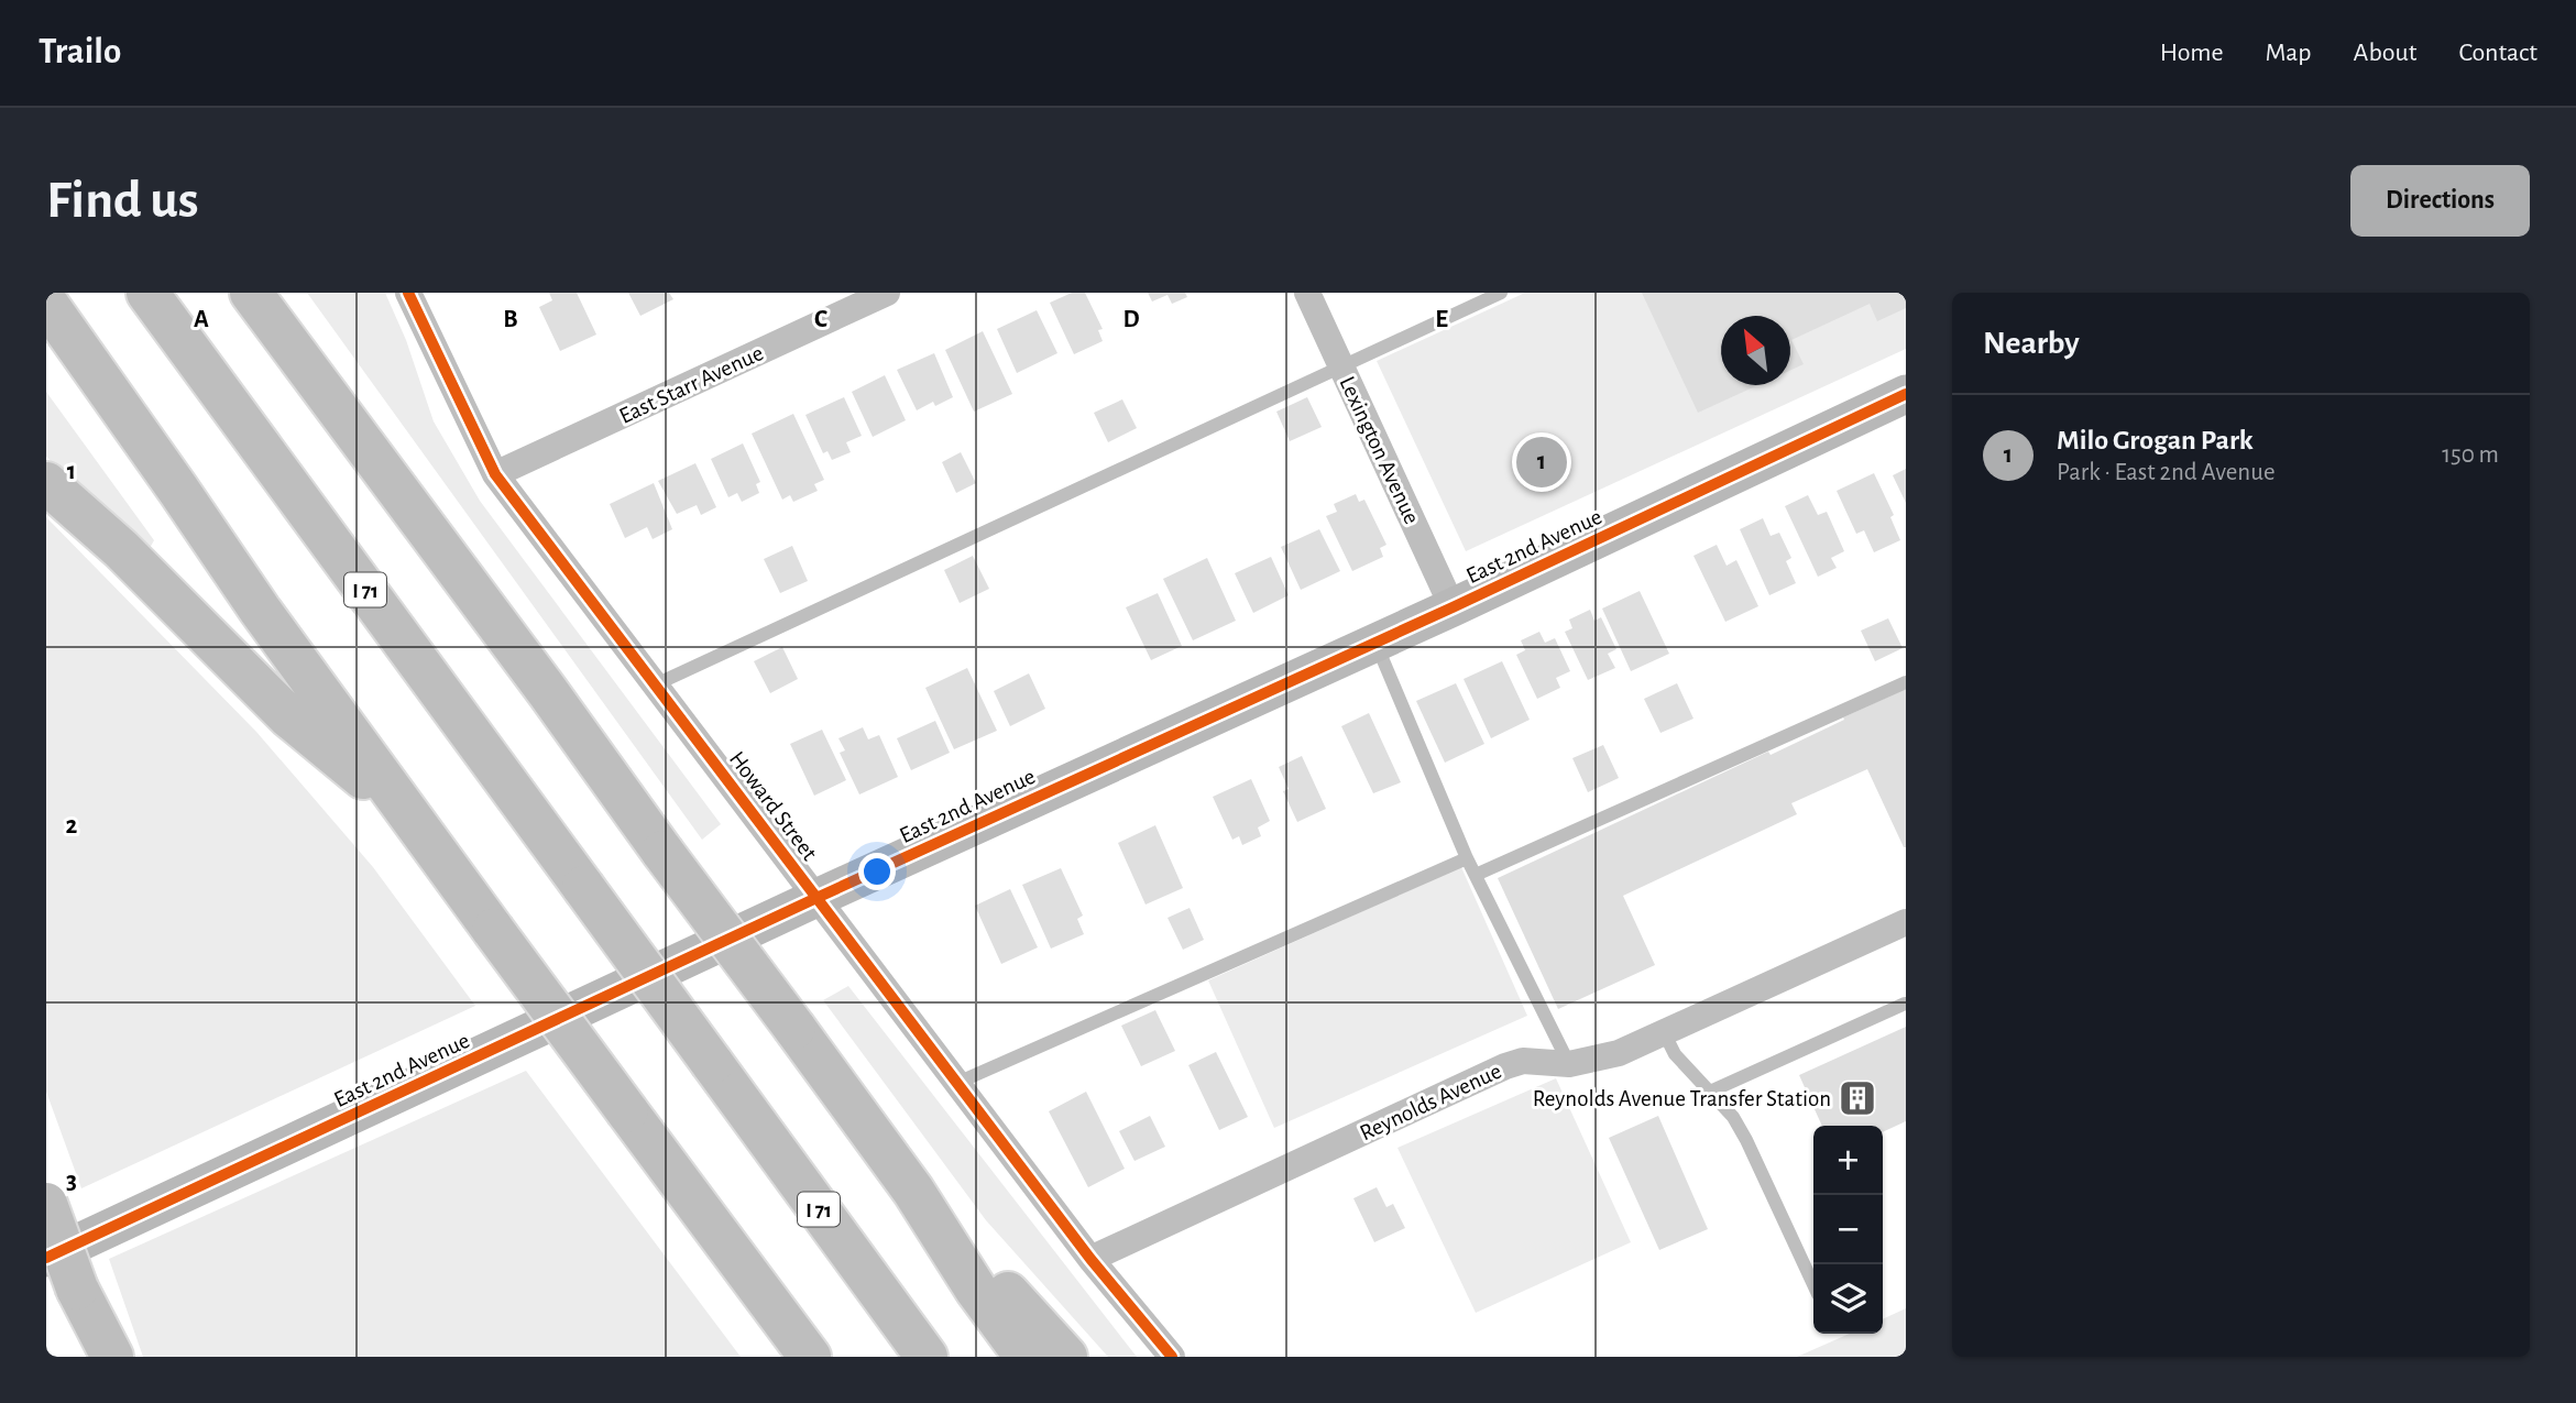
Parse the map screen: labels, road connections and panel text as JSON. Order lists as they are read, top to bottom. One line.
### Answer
{"streets":{"highway":["I 71"],"street":["East Starr Avenue","Lexington Avenue","East 2nd Avenue","Howard Street","Reynolds Avenue"]},"crossings":[["East Starr Avenue","Howard Street"],["Lexington Avenue","East 2nd Avenue"],["East 2nd Avenue","Howard Street"],["Howard Street","Reynolds Avenue"]],"places":{"building":["Reynolds Avenue Transfer Station"]},"north":"top left","page":{"header":"Trailo","nav":["Home","Map","About","Contact"],"buttons":"Directions","title":"Find us","heading":"Nearby","list":[{"mark":"1","name":"Milo Grogan Park","note":"Park · East 2nd Avenue","value":"150 m"}],"pins":"1","map_buttons":["+","−"]},"grid":{"columns":["A","B","C","D","E"],"rows":["1","2","3"]}}
